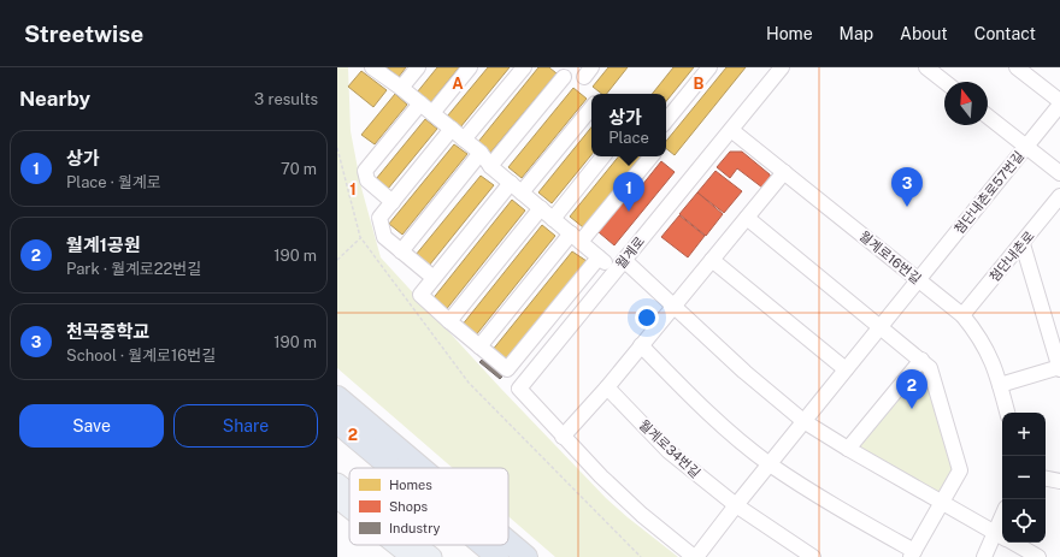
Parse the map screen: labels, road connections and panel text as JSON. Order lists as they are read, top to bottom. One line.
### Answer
{"streets":{"street":["첨단내촌로57번길","월계로","첨단내촌로","월계로16번길","월계로34번길"]},"crossings":[["첨단내촌로57번길","월계로16번길"],["월계로","월계로16번길"],["첨단내촌로","월계로16번길"]],"legend":["Homes","Shops","Industry"],"north":"top","page":{"header":"Streetwise","nav":["Home","Map","About","Contact"],"heading":["Nearby","3 results"],"popup":["상가","Place"],"list":[{"mark":"1","name":"상가","note":"Place · 월계로","value":"70 m"},{"mark":"2","name":"월계1공원","note":"Park · 월계로22번길","value":"190 m"},{"mark":"3","name":"천곡중학교","note":"School · 월계로16번길","value":"190 m"}],"pins":["3","1","2"],"buttons":["Save","Share"],"map_buttons":["+","−"]},"grid":{"columns":["A","B"],"rows":["1","2"]}}
